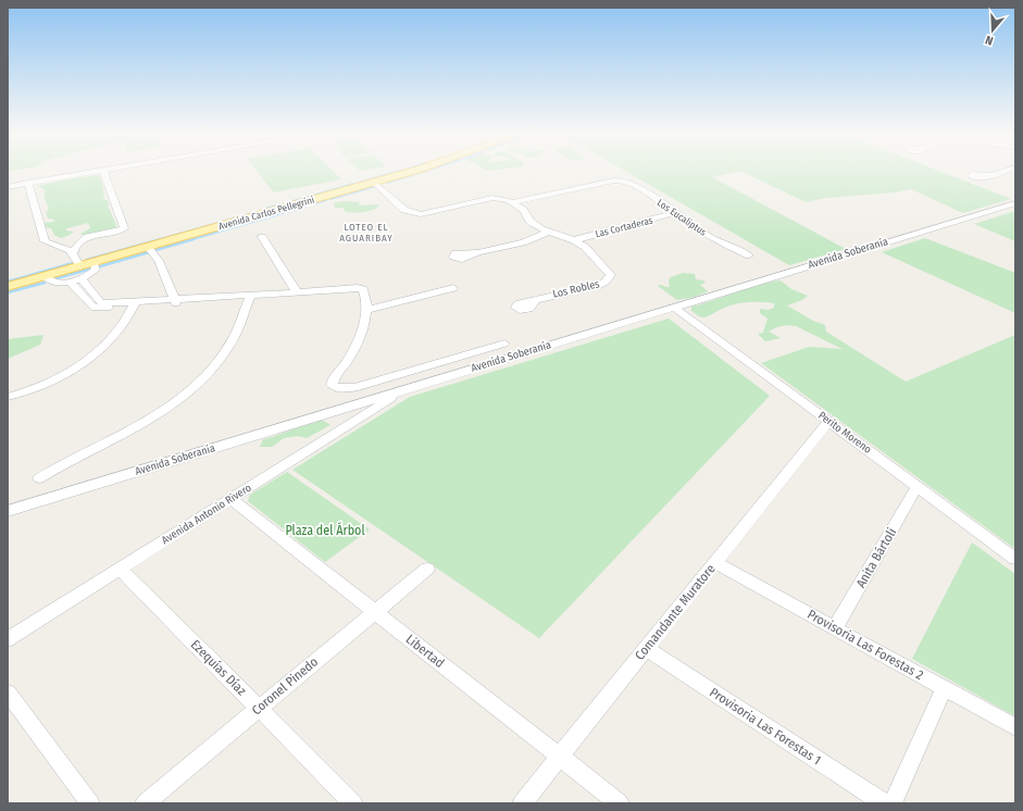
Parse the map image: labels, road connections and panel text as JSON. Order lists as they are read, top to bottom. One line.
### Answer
{"streets":{"main road":["Avenida Carlos Pellegrini"],"street":["Los Eucaliptus","Las Cortaderas","Avenida Soberanía","Los Robles","Perito Moreno","Avenida Antonio Rivero","Anita Bártoli","Comandante Muratore","Provisoria Las Forestas 2","Libertad","Ezequías Díaz","Coronel Pinedo","Provisoria Las Forestas 1"]},"crossings":[["Los Eucaliptus","Las Cortaderas"],["Las Cortaderas","Los Robles"],["Avenida Soberanía","Perito Moreno"],["Avenida Soberanía","Avenida Antonio Rivero"],["Perito Moreno","Anita Bártoli"],["Perito Moreno","Comandante Muratore"],["Avenida Antonio Rivero","Libertad"],["Avenida Antonio Rivero","Ezequías Díaz"],["Anita Bártoli","Provisoria Las Forestas 2"],["Comandante Muratore","Provisoria Las Forestas 2"],["Comandante Muratore","Libertad"],["Comandante Muratore","Provisoria Las Forestas 1"],["Libertad","Coronel Pinedo"],["Ezequías Díaz","Coronel Pinedo"]],"districts":["LOTEO EL AGUARIBAY"],"parks":["Plaza del Árbol"],"north":"bottom"}
